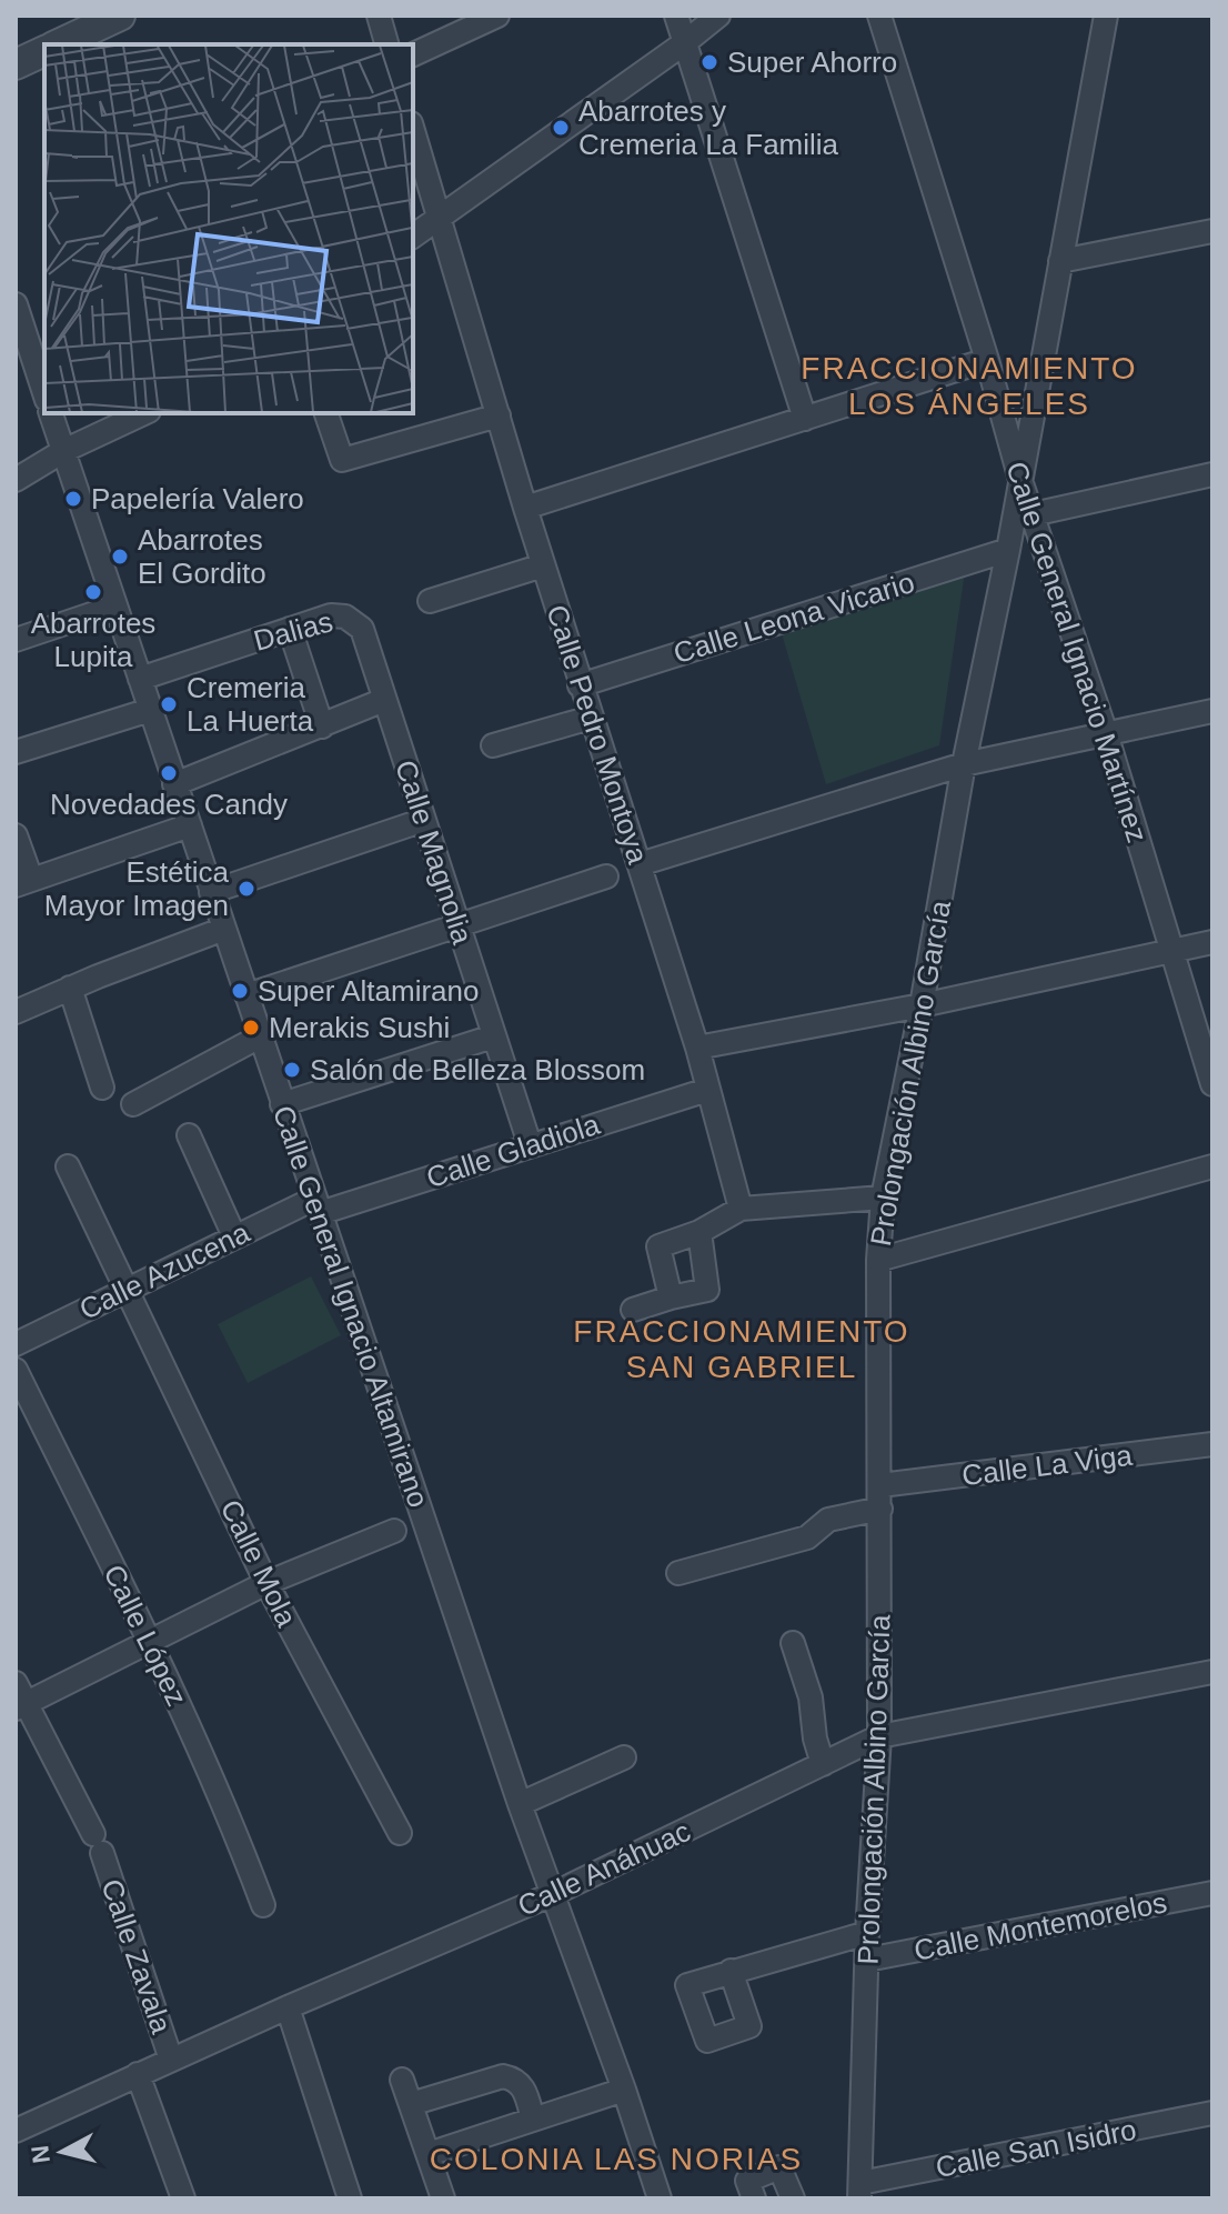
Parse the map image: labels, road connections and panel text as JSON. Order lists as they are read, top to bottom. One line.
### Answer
{"streets":{"street":["Calle Leona Vicario","Dalias","Calle General Ignacio Martínez","Calle Pedro Montoya","Calle Magnolia","Prolongación Albino García","Calle Gladiola","Calle Azucena","Calle General Ignacio Altamirano","Calle La Viga","Calle Mola","Calle López","Calle Anáhuac","Calle Montemorelos","Calle Zavala","Calle San Isidro"]},"crossings":[["Calle Leona Vicario","Calle Pedro Montoya"],["Calle Leona Vicario","Prolongación Albino García"],["Dalias","Calle Magnolia"],["Dalias","Calle General Ignacio Altamirano"],["Calle General Ignacio Martínez","Prolongación Albino García"],["Calle Pedro Montoya","Calle Gladiola"],["Calle Magnolia","Calle Gladiola"],["Prolongación Albino García","Calle La Viga"],["Prolongación Albino García","Calle Anáhuac"],["Prolongación Albino García","Calle Montemorelos"],["Prolongación Albino García","Calle San Isidro"],["Calle Gladiola","Calle Azucena"],["Calle Gladiola","Calle General Ignacio Altamirano"],["Calle Azucena","Calle General Ignacio Altamirano"],["Calle Azucena","Calle Mola"],["Calle General Ignacio Altamirano","Calle Anáhuac"],["Calle Anáhuac","Calle Zavala"]],"districts":["FRACCIONAMIENTO LOS ÁNGELES","FRACCIONAMIENTO SAN GABRIEL","COLONIA LAS NORIAS"],"places":["Super Ahorro","Abarrotes y Cremeria La Familia","Papelería Valero","Abarrotes El Gordito","Abarrotes Lupita","Cremeria La Huerta","Novedades Candy","Estética Mayor Imagen","Super Altamirano","Merakis Sushi","Salón de Belleza Blossom"],"north":"left"}
